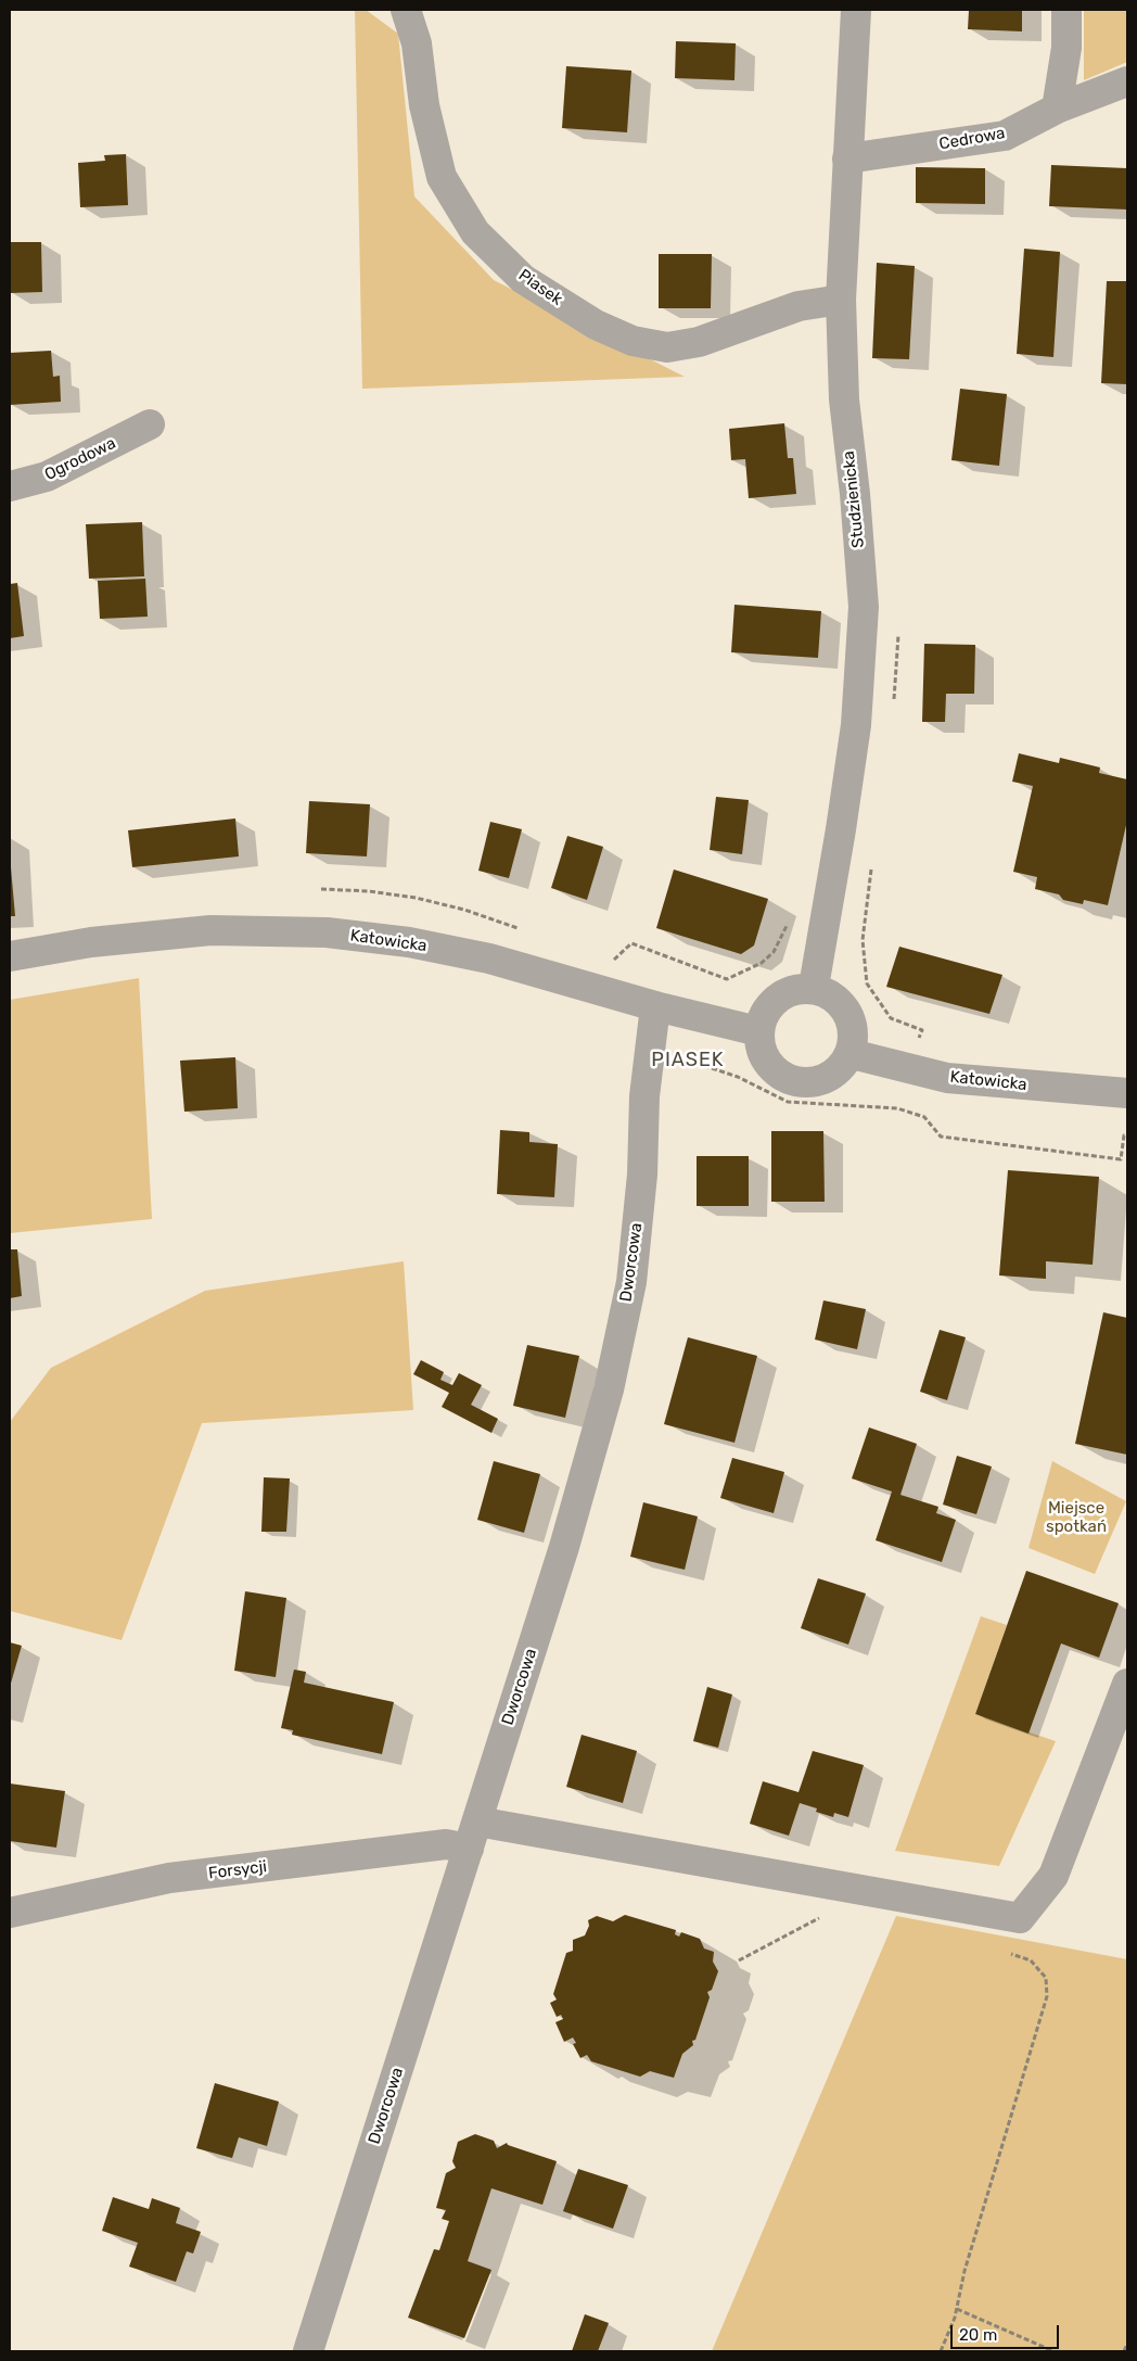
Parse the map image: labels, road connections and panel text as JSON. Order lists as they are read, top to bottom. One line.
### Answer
{"streets":{"street":["Cedrowa","Piasek","Ogrodowa","Studzienicka","Katowicka","Dworcowa","Forsycji"]},"crossings":[["Cedrowa","Studzienicka"],["Piasek","Studzienicka"],["Studzienicka","Katowicka"],["Katowicka","Dworcowa"],["Dworcowa","Forsycji"]],"districts":["PIASEK"],"parks":["Miejsce spotkań"],"scale_bar":"20 m"}
